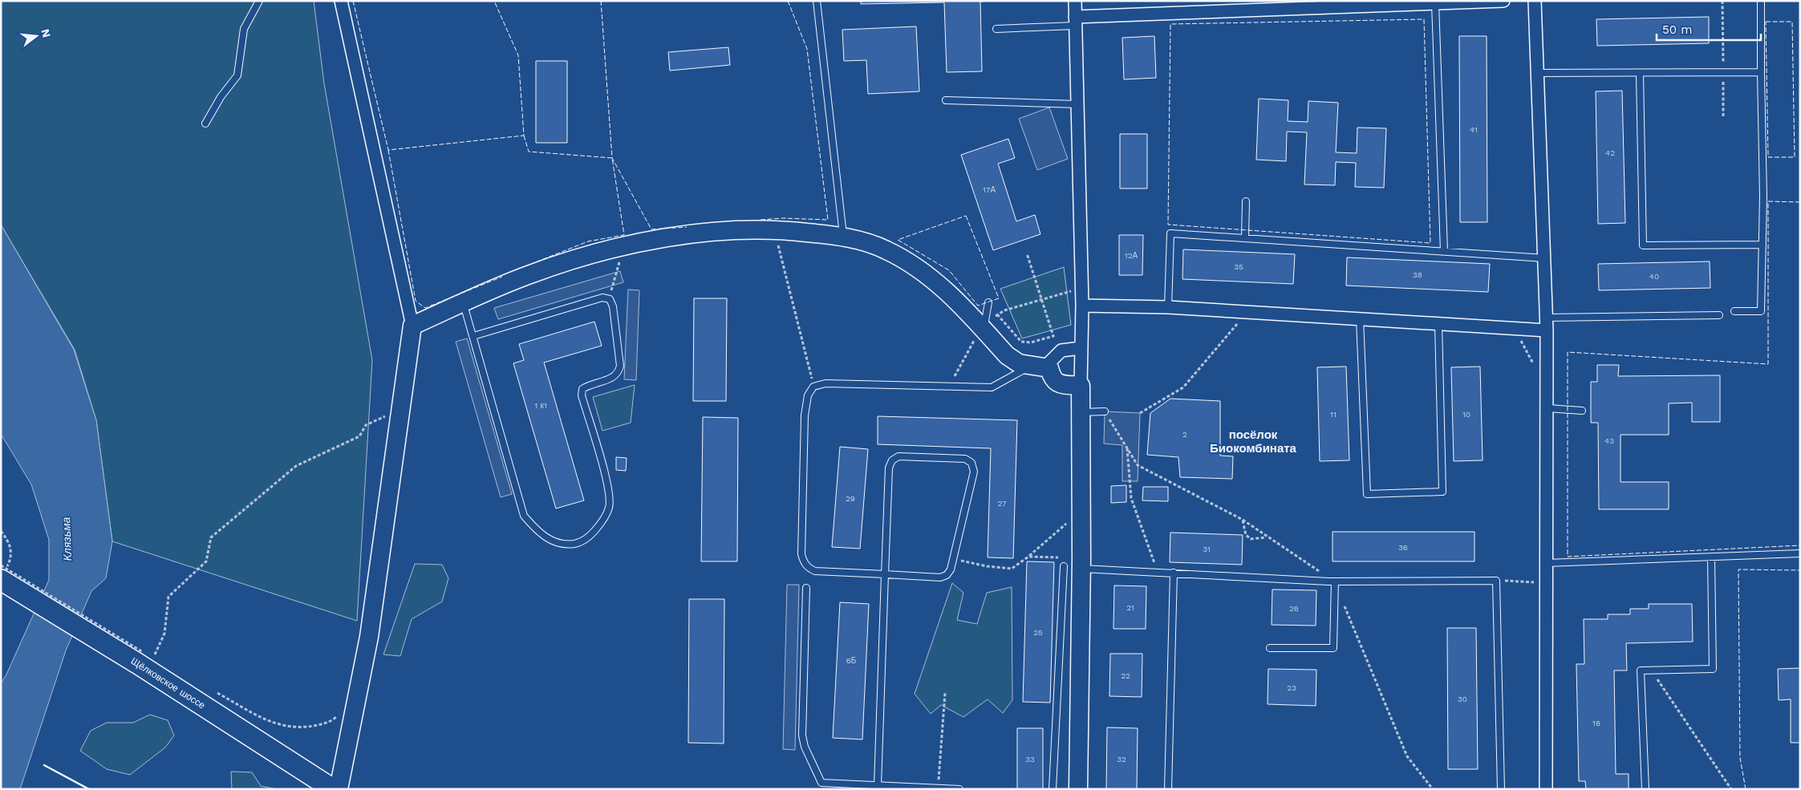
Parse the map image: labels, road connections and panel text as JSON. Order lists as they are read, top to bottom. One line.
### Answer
{"streets":{"main road":["Щёлковское шоссе"]},"districts":["посёлок Биокомбината"],"water":["Клязьма"],"house_numbers":["41","42","17А","12А","35","38","40","1 к1","11","10","2","43","29","27","36","31","21","26","25","6Б","22","23","30","16","33","32"],"scale_bar":"50 m","north":"right"}
